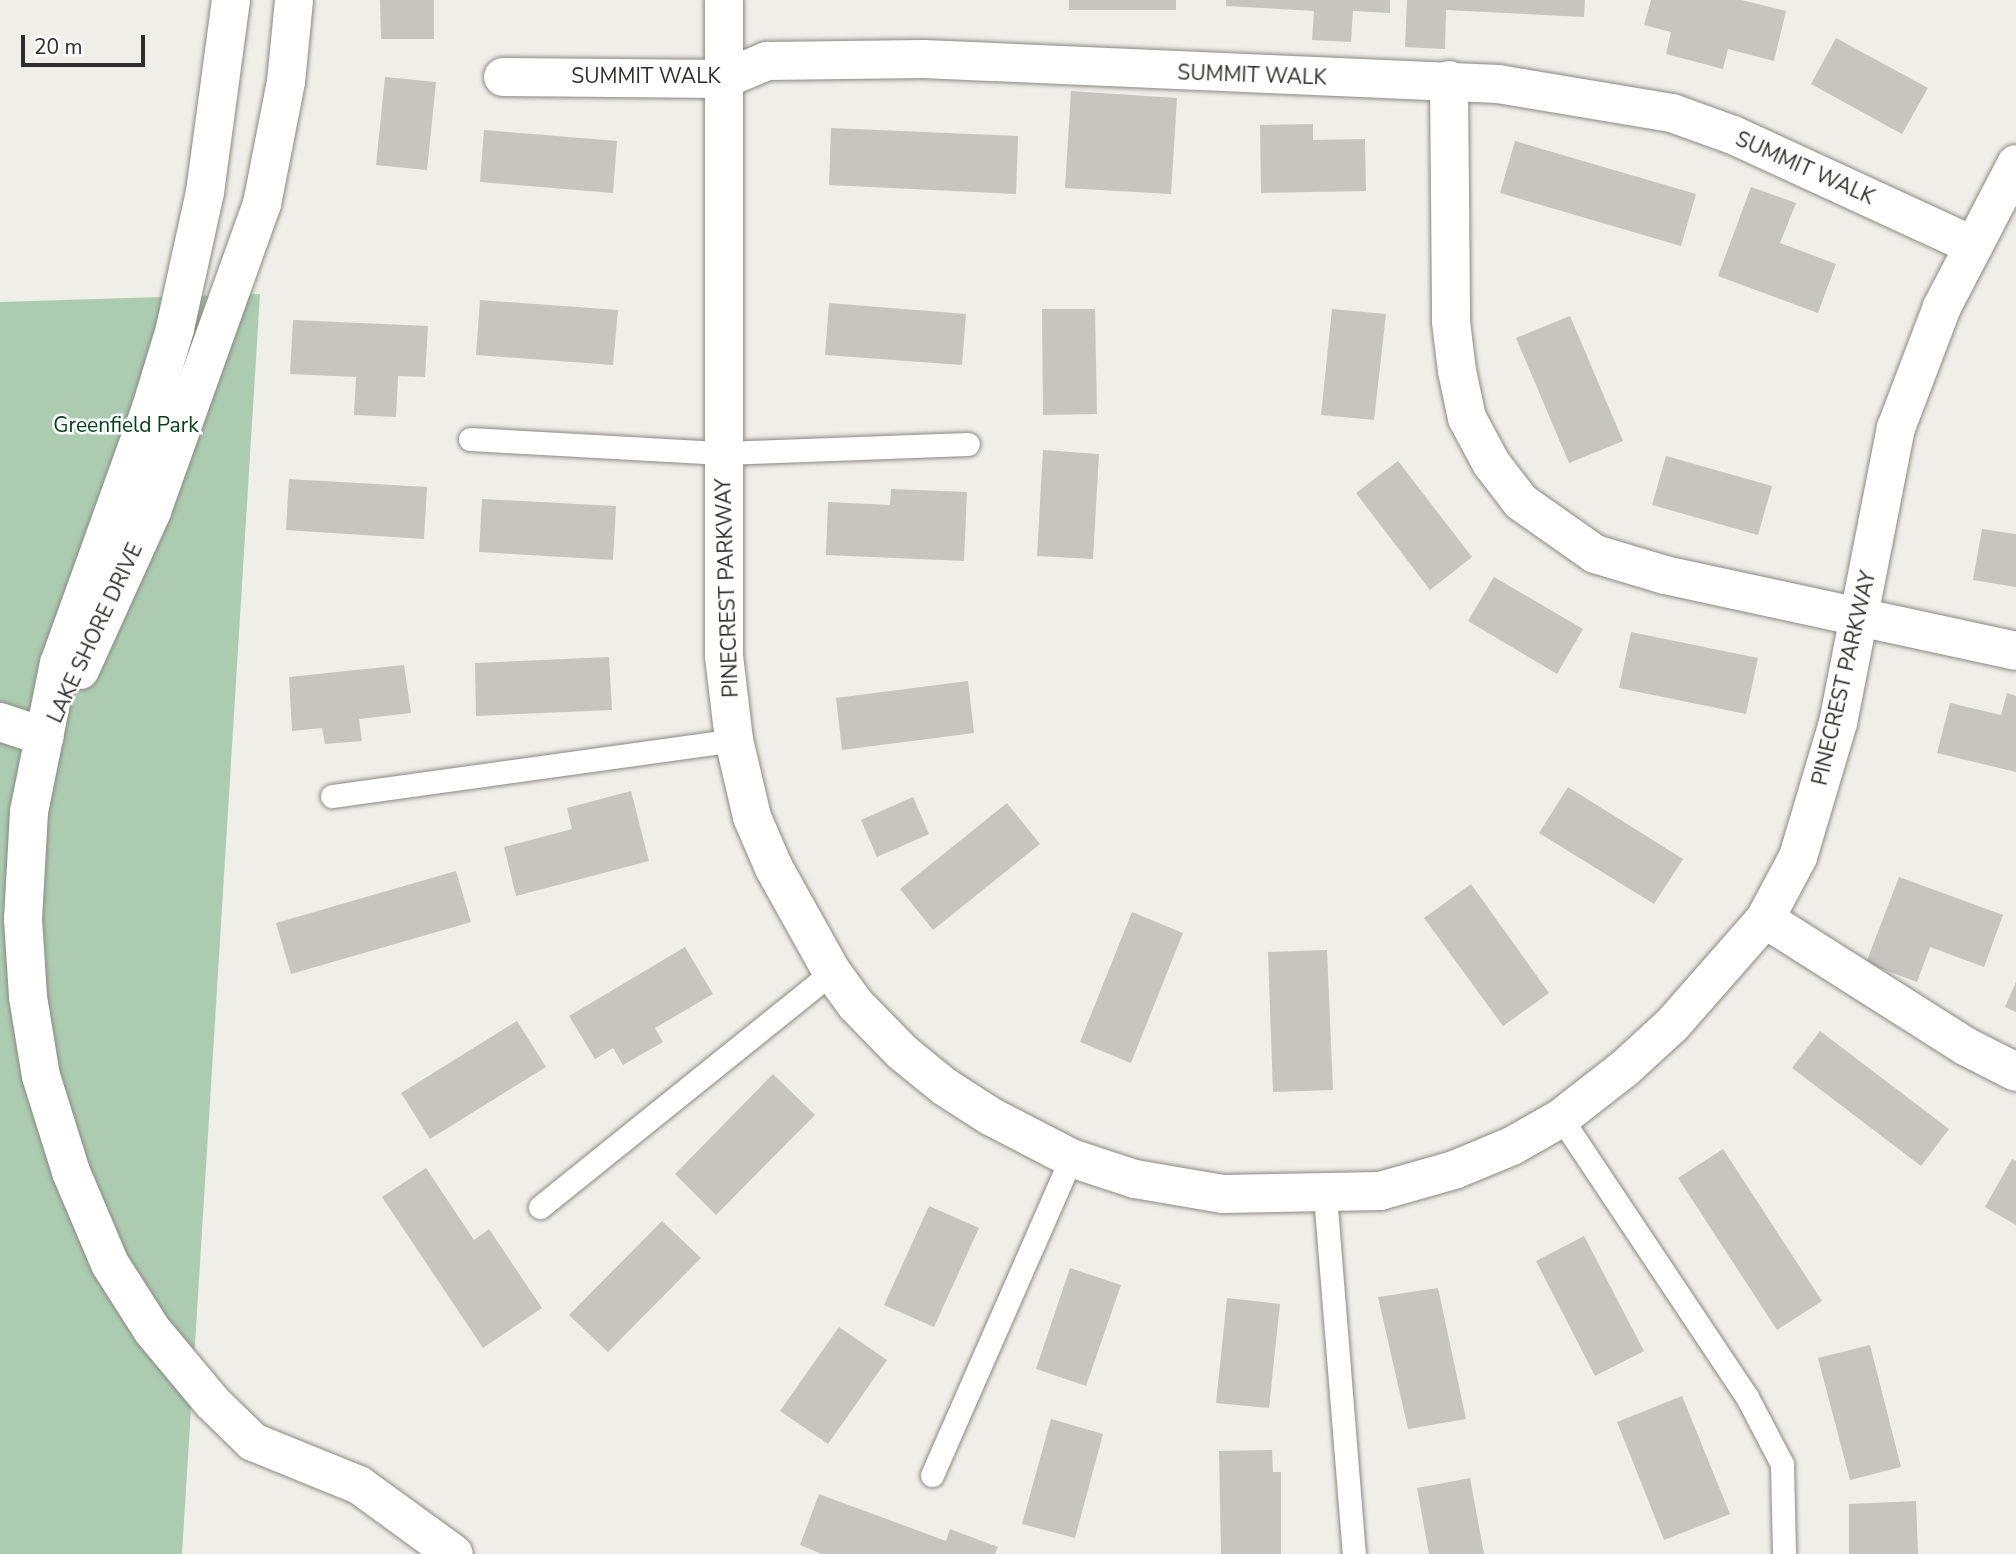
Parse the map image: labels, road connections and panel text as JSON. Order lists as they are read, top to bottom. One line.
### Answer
{"streets":{"street":["SUMMIT WALK","PINECREST PARKWAY","LAKE SHORE DRIVE"]},"crossings":[["SUMMIT WALK","PINECREST PARKWAY"]],"parks":["Greenfield Park"],"scale_bar":"20 m"}
